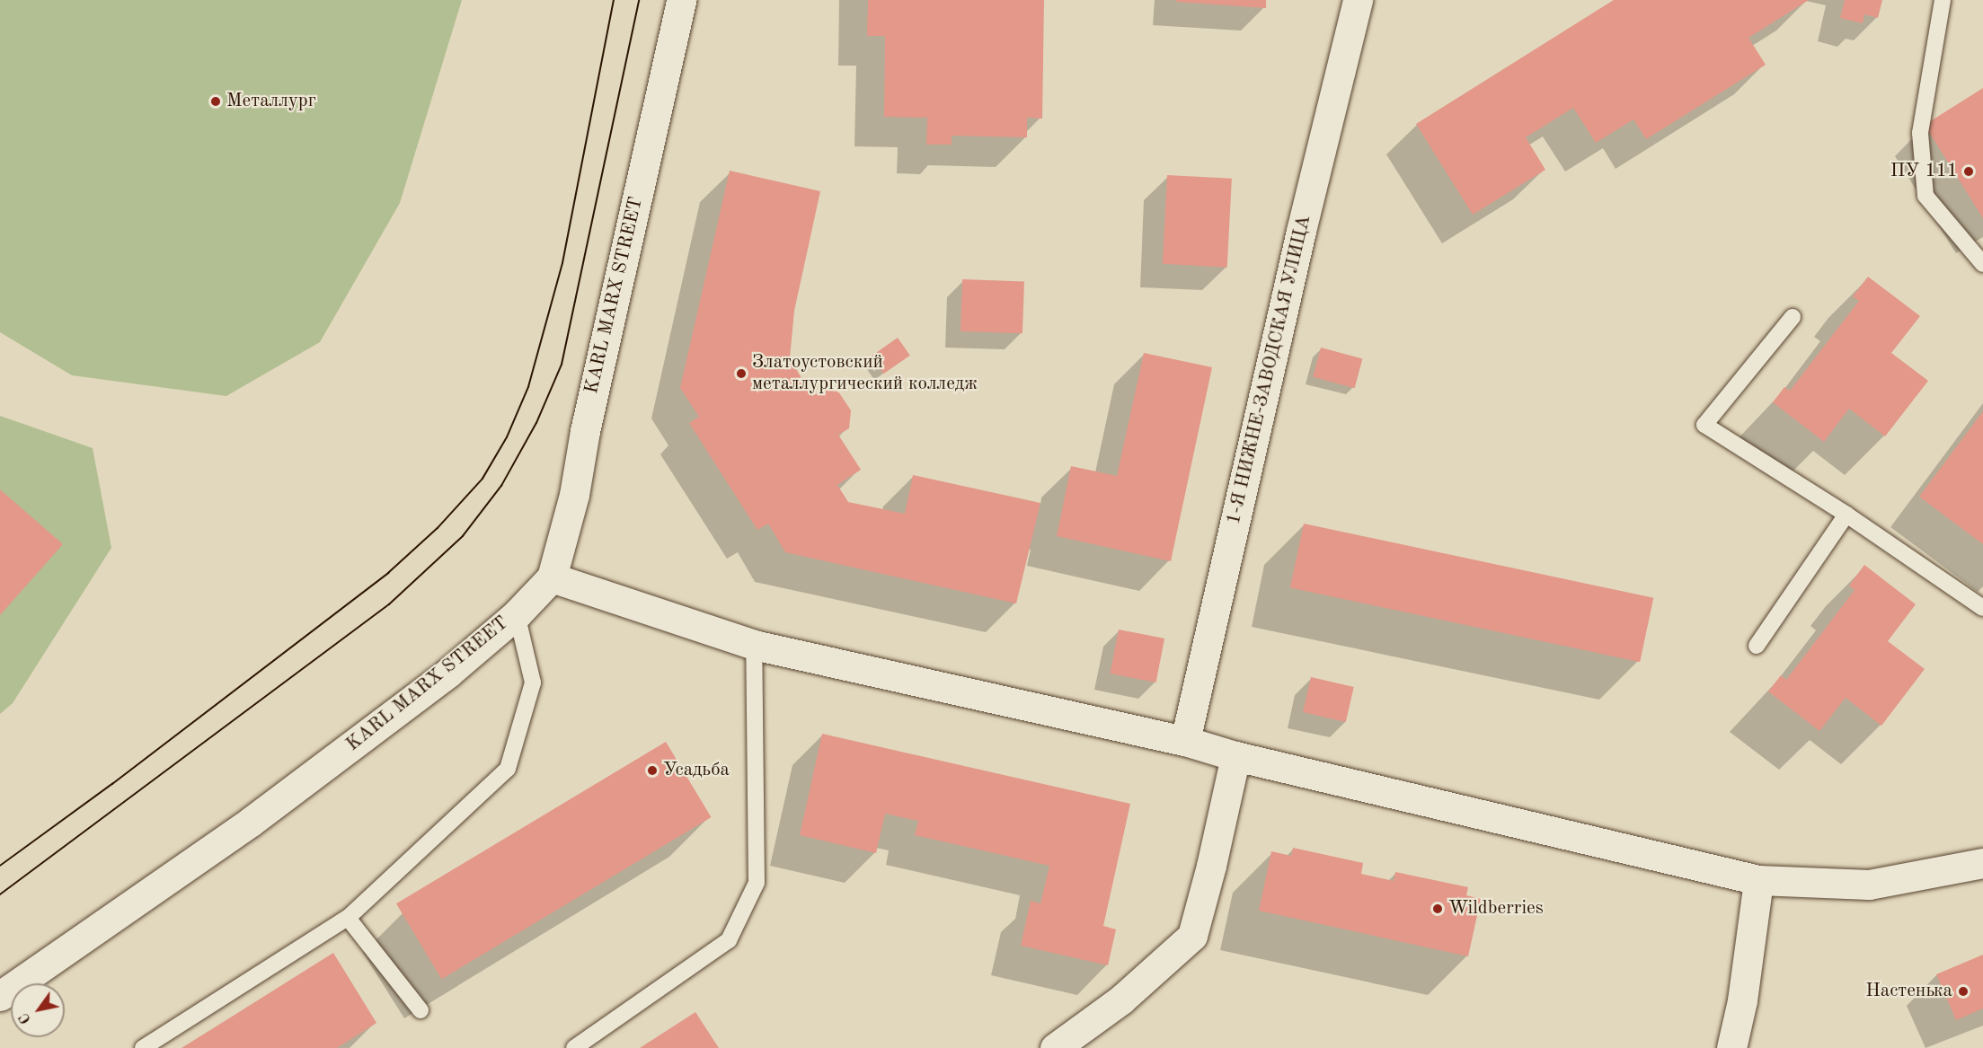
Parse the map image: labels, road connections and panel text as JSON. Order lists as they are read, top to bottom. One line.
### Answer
{"streets":{"main road":["KARL MARX STREET","1-Я НИЖНЕ-ЗАВОДСКАЯ УЛИЦА"]},"places":["Металлург","ПУ 111","Златоустовский металлургический колледж","Усадьба","Wildberries","Настенька"],"north":"bottom left"}
